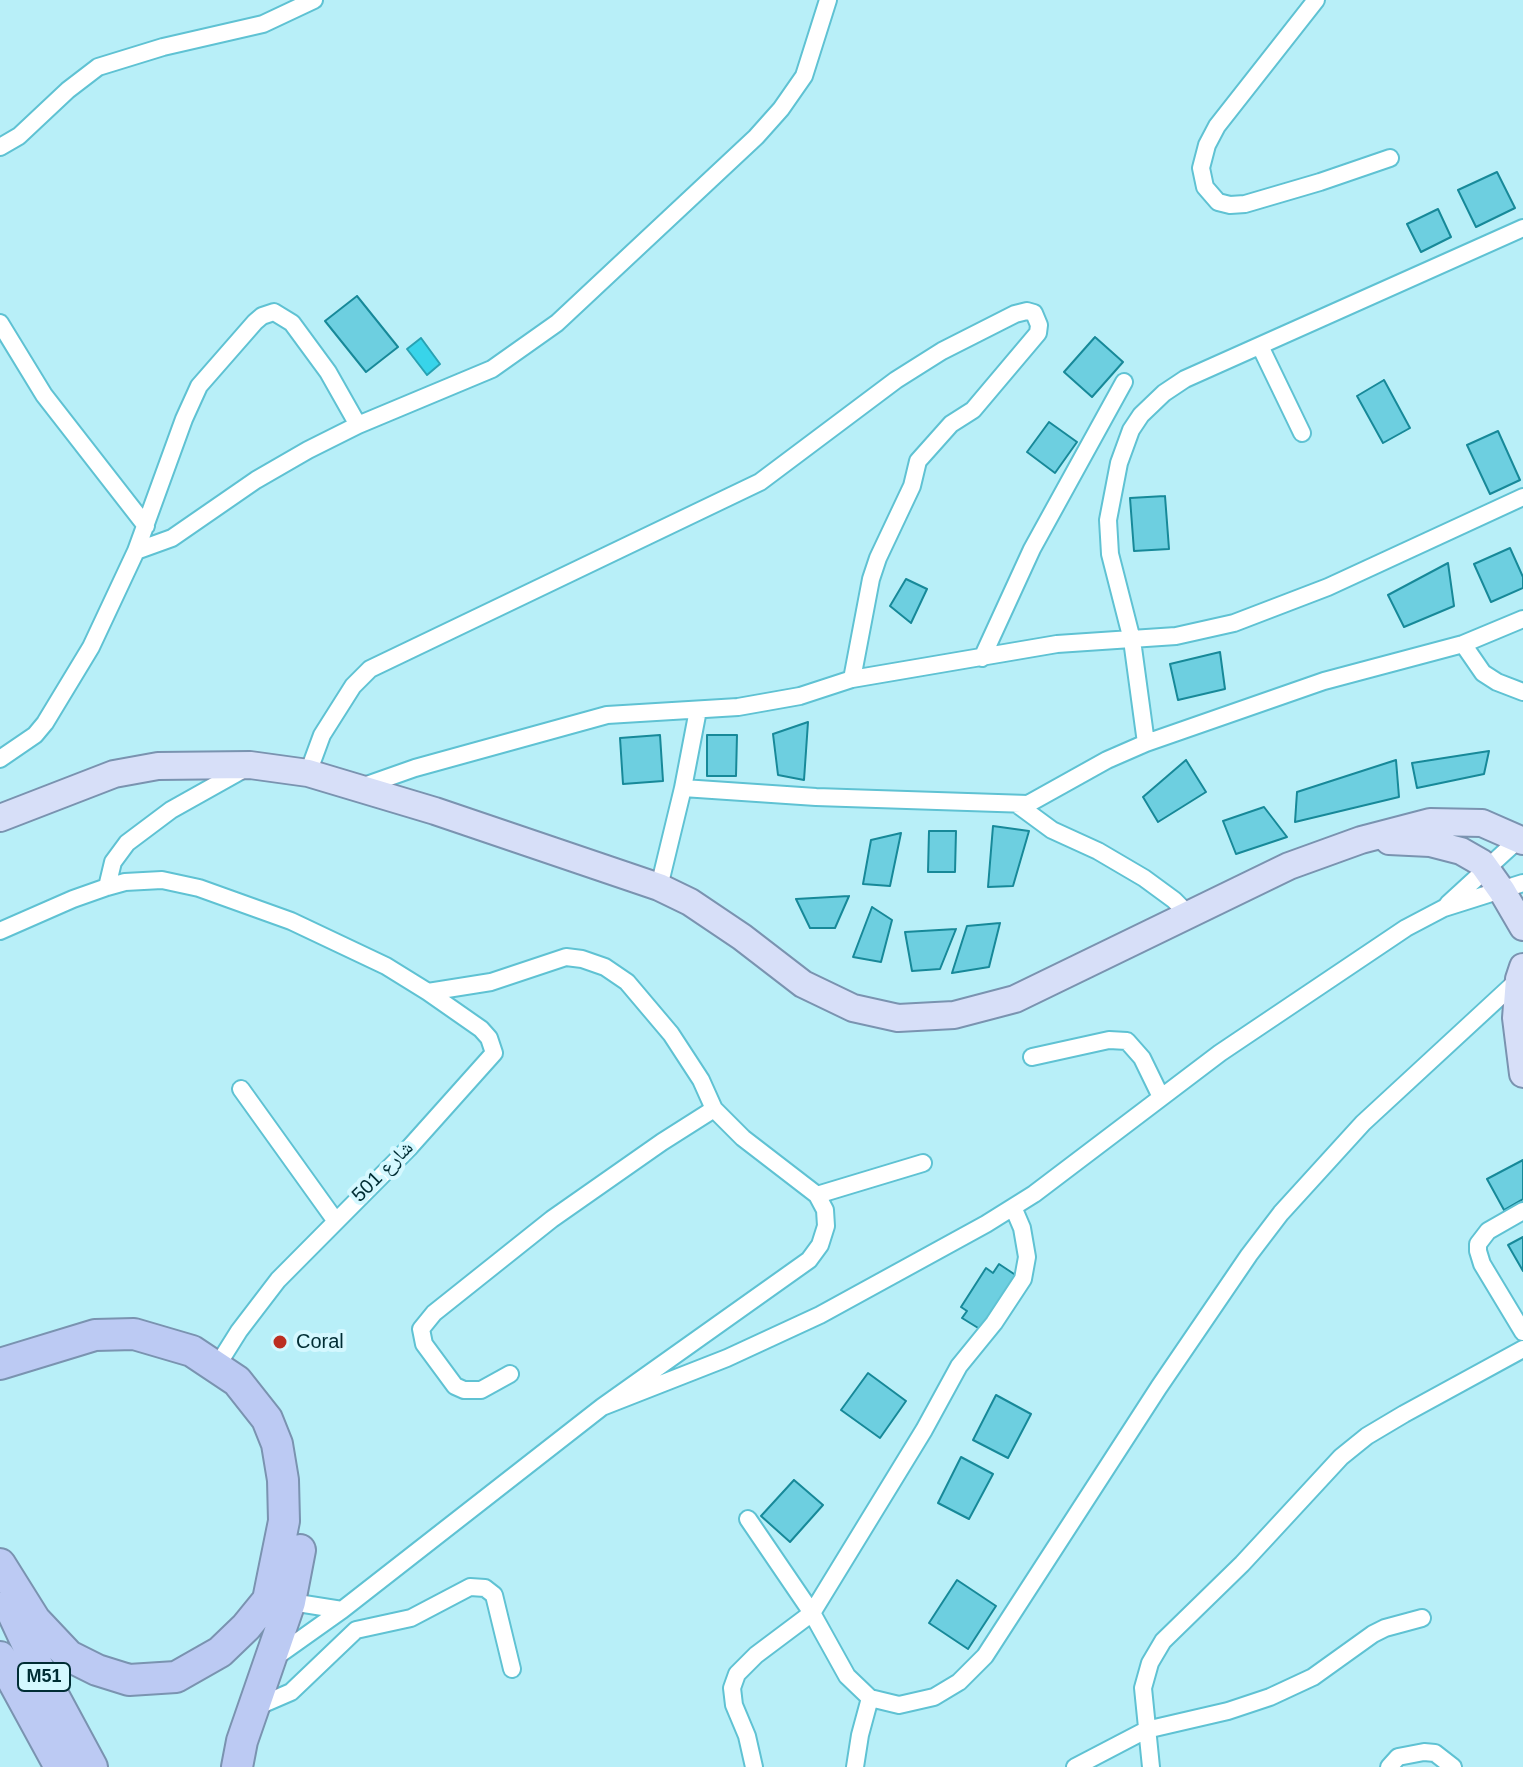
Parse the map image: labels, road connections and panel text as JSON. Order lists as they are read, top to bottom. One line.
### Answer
{"streets":{"highway":["M51"],"street":["شارع 501"]},"places":["Coral"]}
